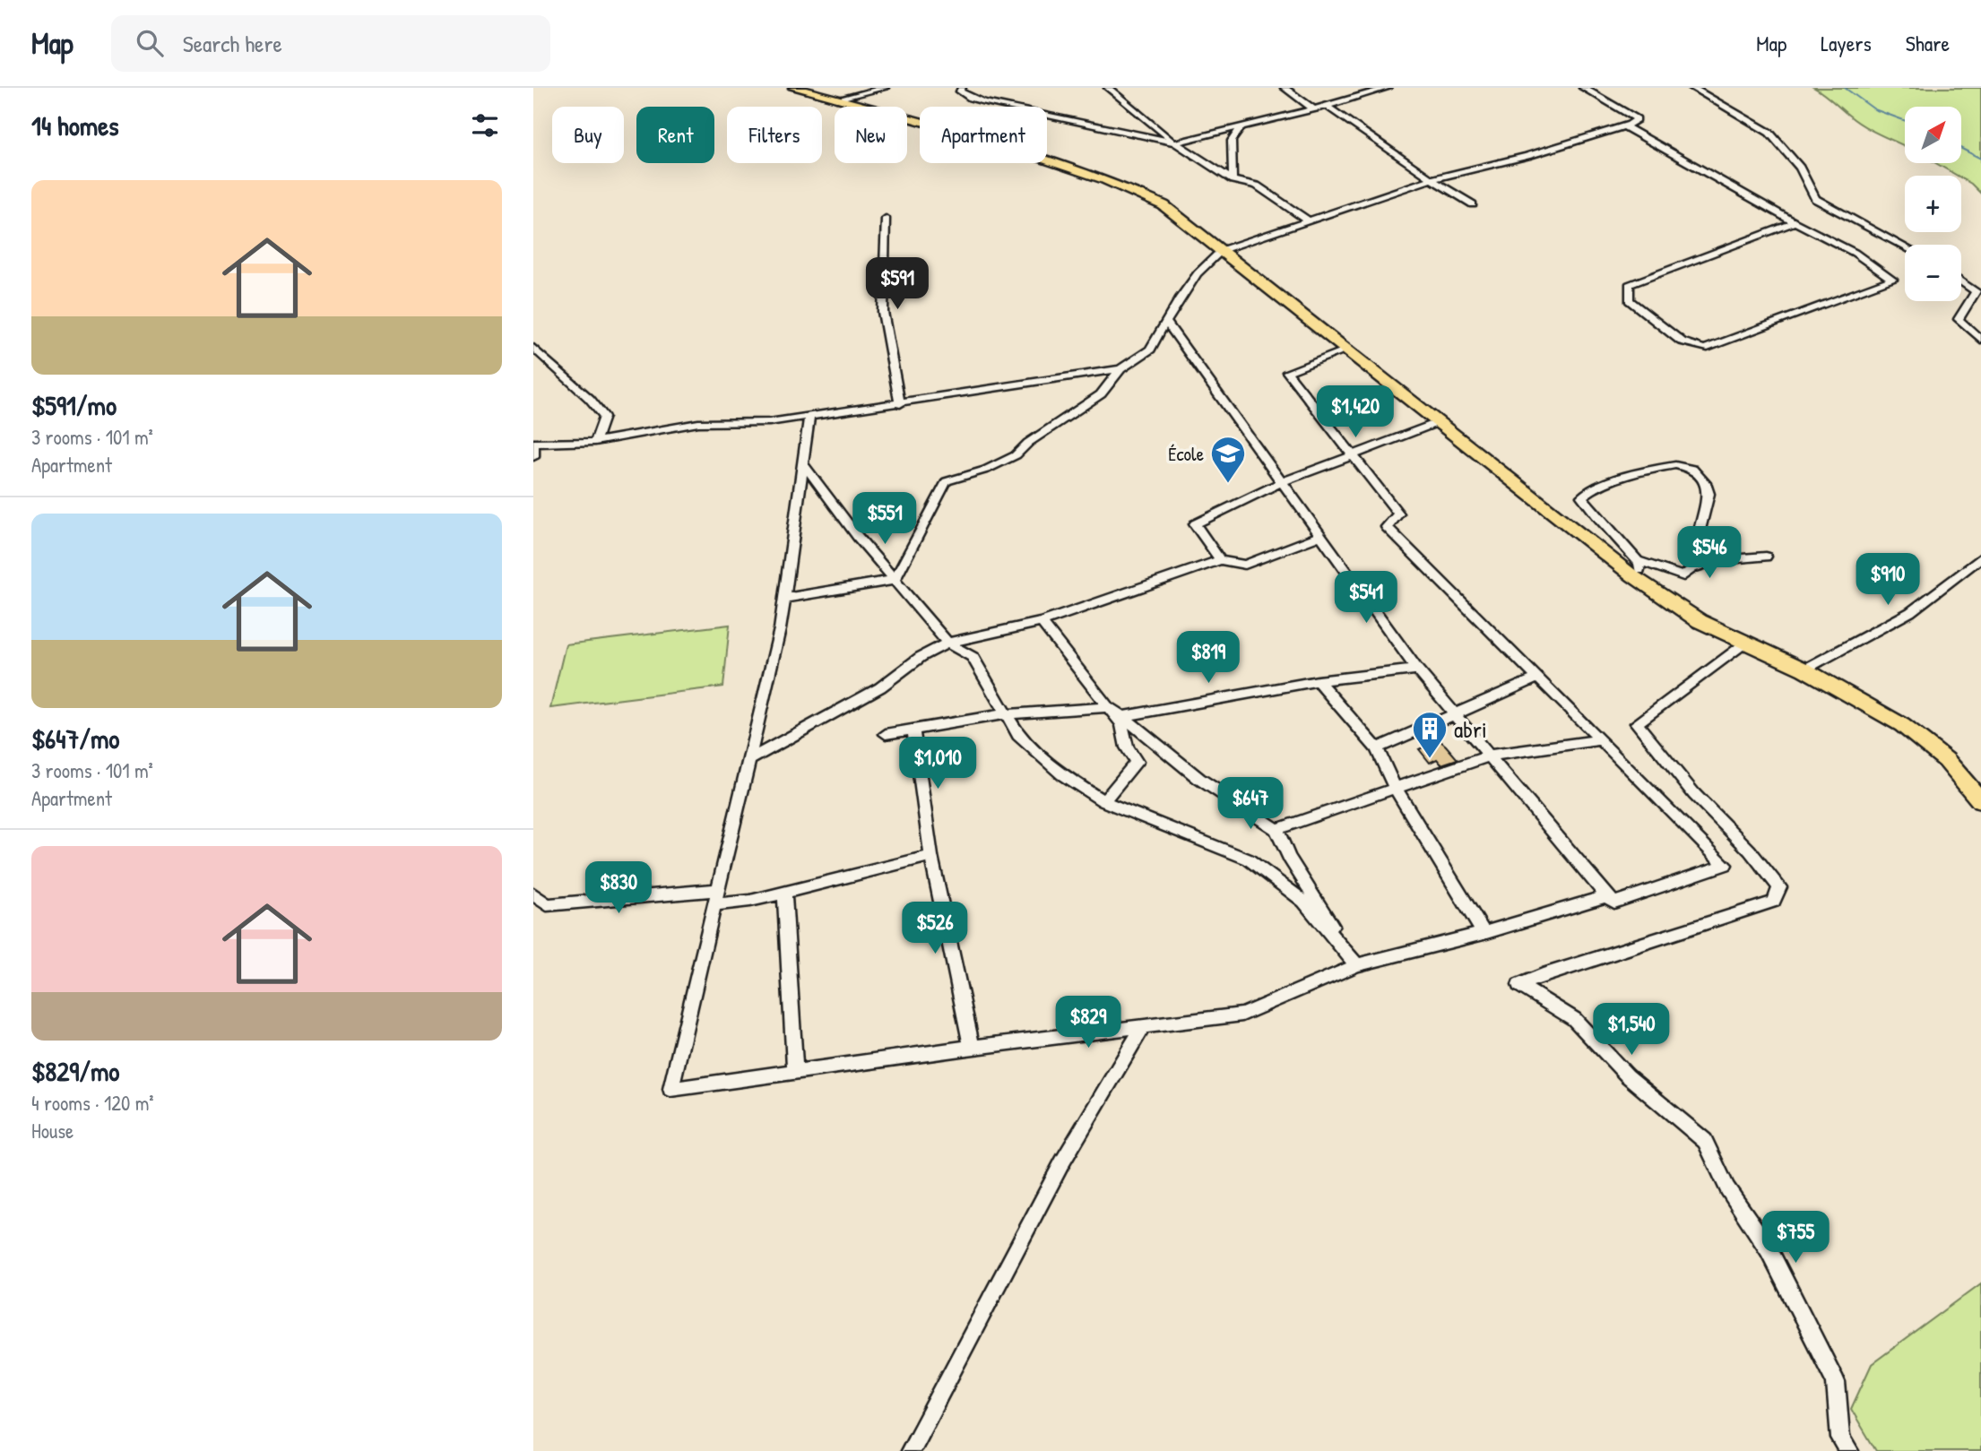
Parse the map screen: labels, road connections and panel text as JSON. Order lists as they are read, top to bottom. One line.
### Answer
{"places":{"school or university":["École"],"building":["abri"]},"north":"top right","page":{"header":"Map","search":"Search here","nav":["Map","Layers","Share"],"heading":"14 homes","map_buttons":["+","−"],"chip":["Buy","Rent","Filters","New","Apartment"],"list":[{"name":"$591/mo","note":"3 rooms · 101 m² · Apartment"},{"name":"$647/mo","note":"3 rooms · 101 m² · Apartment"},{"name":"$829/mo","note":"4 rooms · 120 m² · House"}],"price":["$591","$1,420","$551","$546","$910","$541","$819","$1,010","$647","$830","$526","$829","$1,540","$755"]}}
